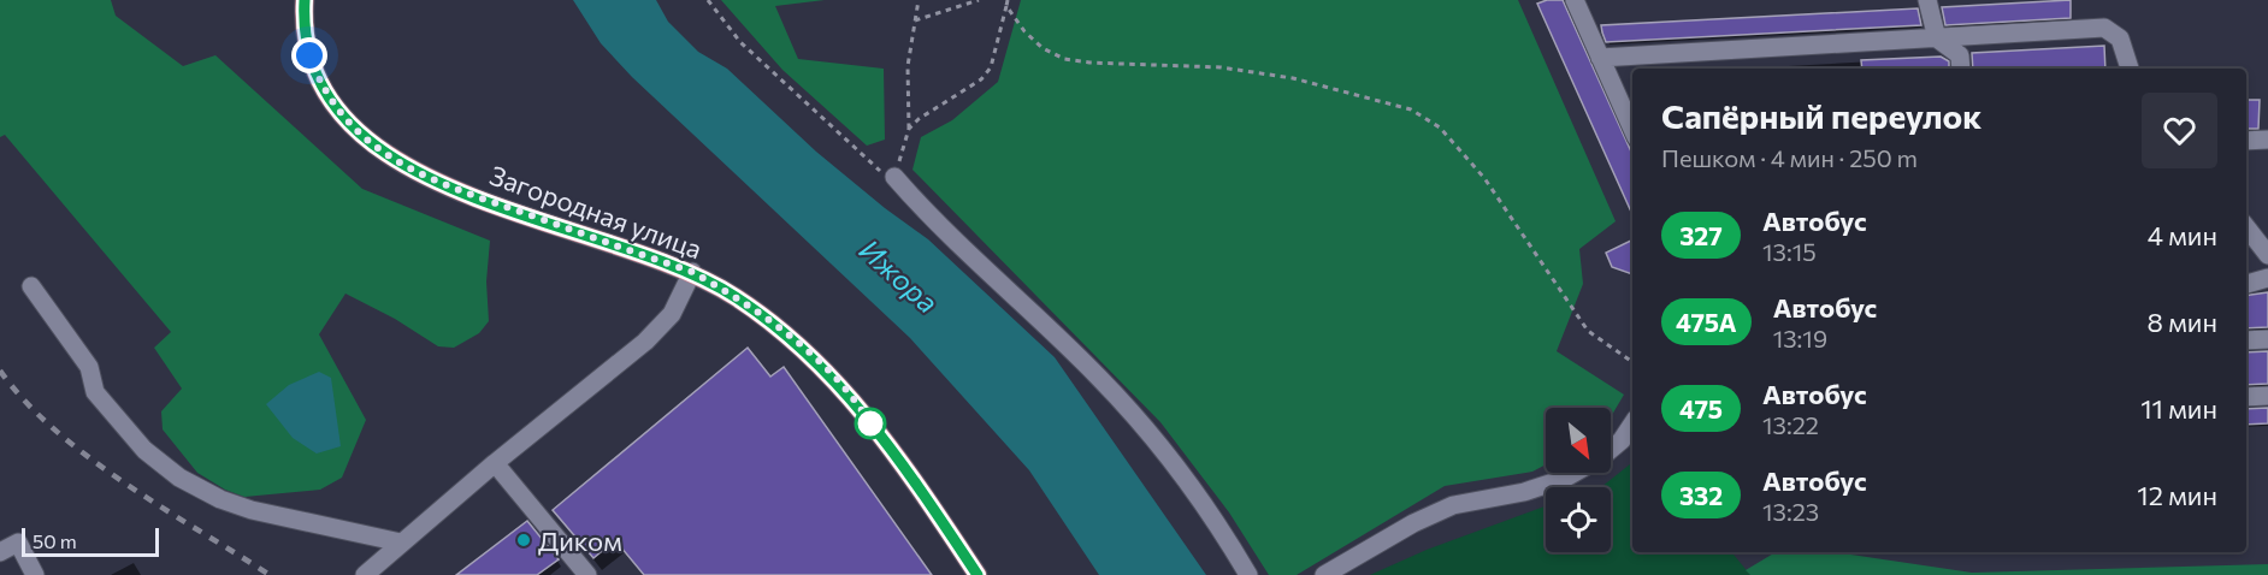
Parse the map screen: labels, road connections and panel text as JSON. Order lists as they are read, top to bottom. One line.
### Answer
{"streets":{"main road":["Загородная улица"]},"water":["Ижора"],"places":["Диком"],"lines":["bus line 327"],"scale_bar":"50 m","north":"bottom right","page":{"heading":["Сапёрный переулок","Пешком · 4 мин · 250 m"],"list":[{"mark":"327","name":"Автобус","note":"13:15","value":"4 мин"},{"mark":"475А","name":"Автобус","note":"13:19","value":"8 мин"},{"mark":"475","name":"Автобус","note":"13:22","value":"11 мин"},{"mark":"332","name":"Автобус","note":"13:23","value":"12 мин"}],"scale":"50 m"}}
